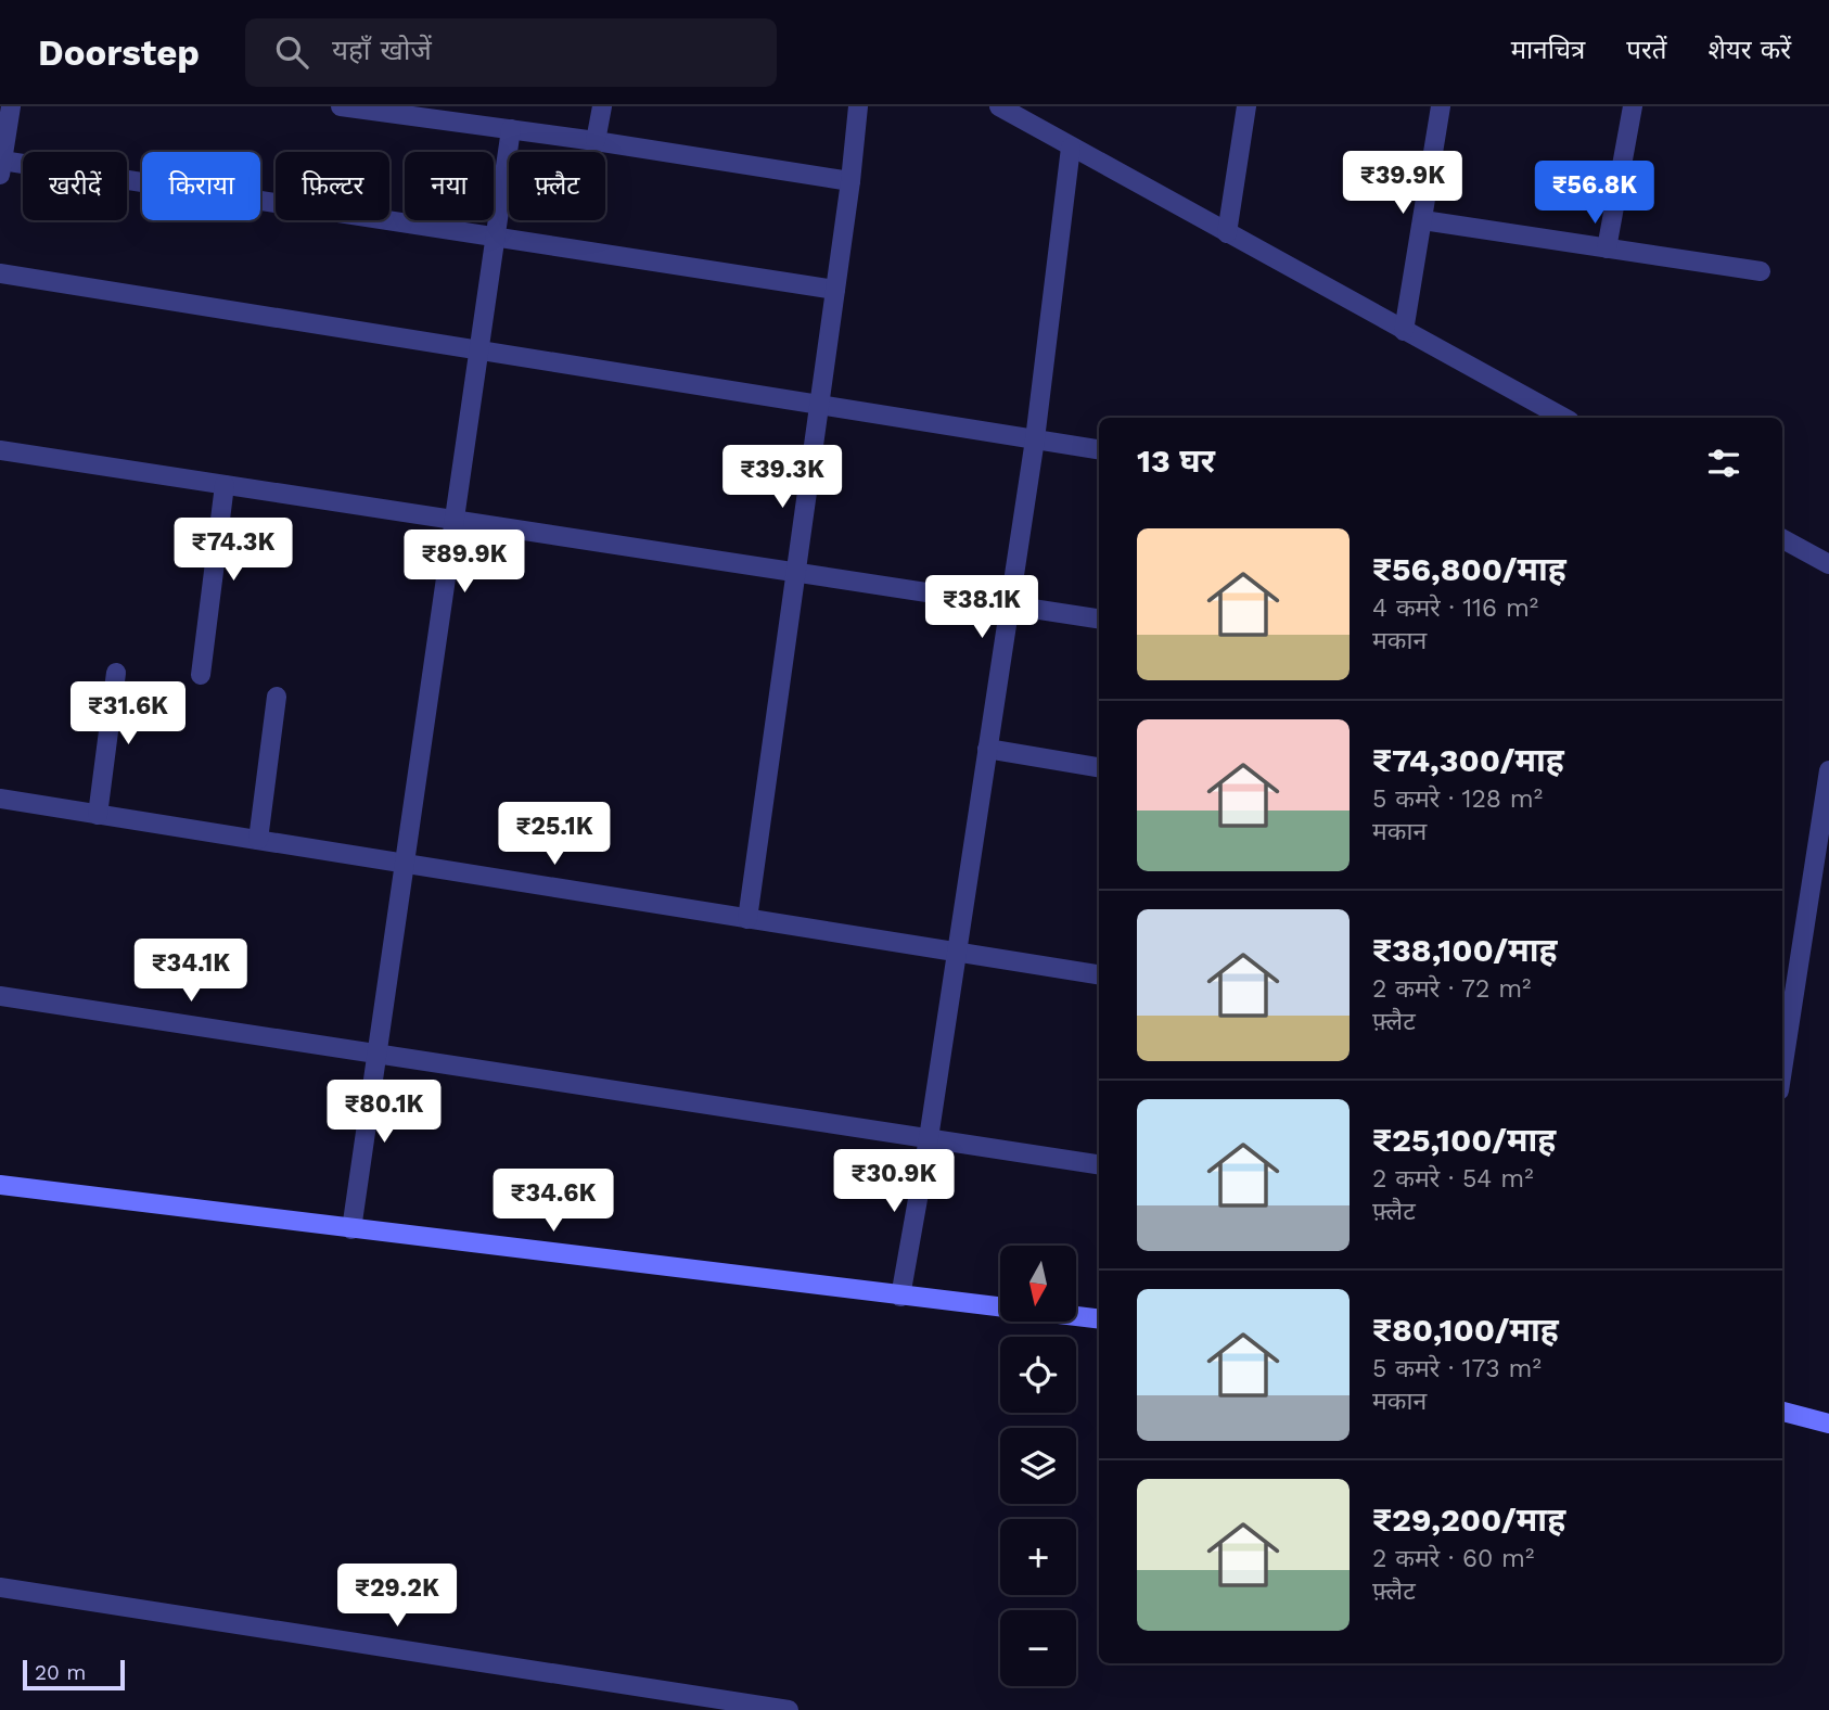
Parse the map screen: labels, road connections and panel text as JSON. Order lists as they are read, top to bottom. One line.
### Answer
{"scale_bar":"20 m","north":"bottom","page":{"header":"Doorstep","search":"यहाँ खोजें","nav":["मानचित्र","परतें","शेयर करें"],"price":["₹39.9K","₹56.8K","₹39.3K","₹74.3K","₹89.9K","₹38.1K","₹31.6K","₹25.1K","₹34.1K","₹80.1K","₹30.9K","₹34.6K","₹29.2K"],"chip":["खरीदें","किराया","फ़िल्टर","नया","फ़्लैट"],"heading":"13 घर","list":[{"name":"₹56,800/माह","note":"4 कमरे · 116 m² · मकान"},{"name":"₹74,300/माह","note":"5 कमरे · 128 m² · मकान"},{"name":"₹38,100/माह","note":"2 कमरे · 72 m² · फ़्लैट"},{"name":"₹25,100/माह","note":"2 कमरे · 54 m² · फ़्लैट"},{"name":"₹80,100/माह","note":"5 कमरे · 173 m² · मकान"},{"name":"₹29,200/माह","note":"2 कमरे · 60 m² · फ़्लैट"}],"map_buttons":["+","−"],"scale":"20 m"}}
